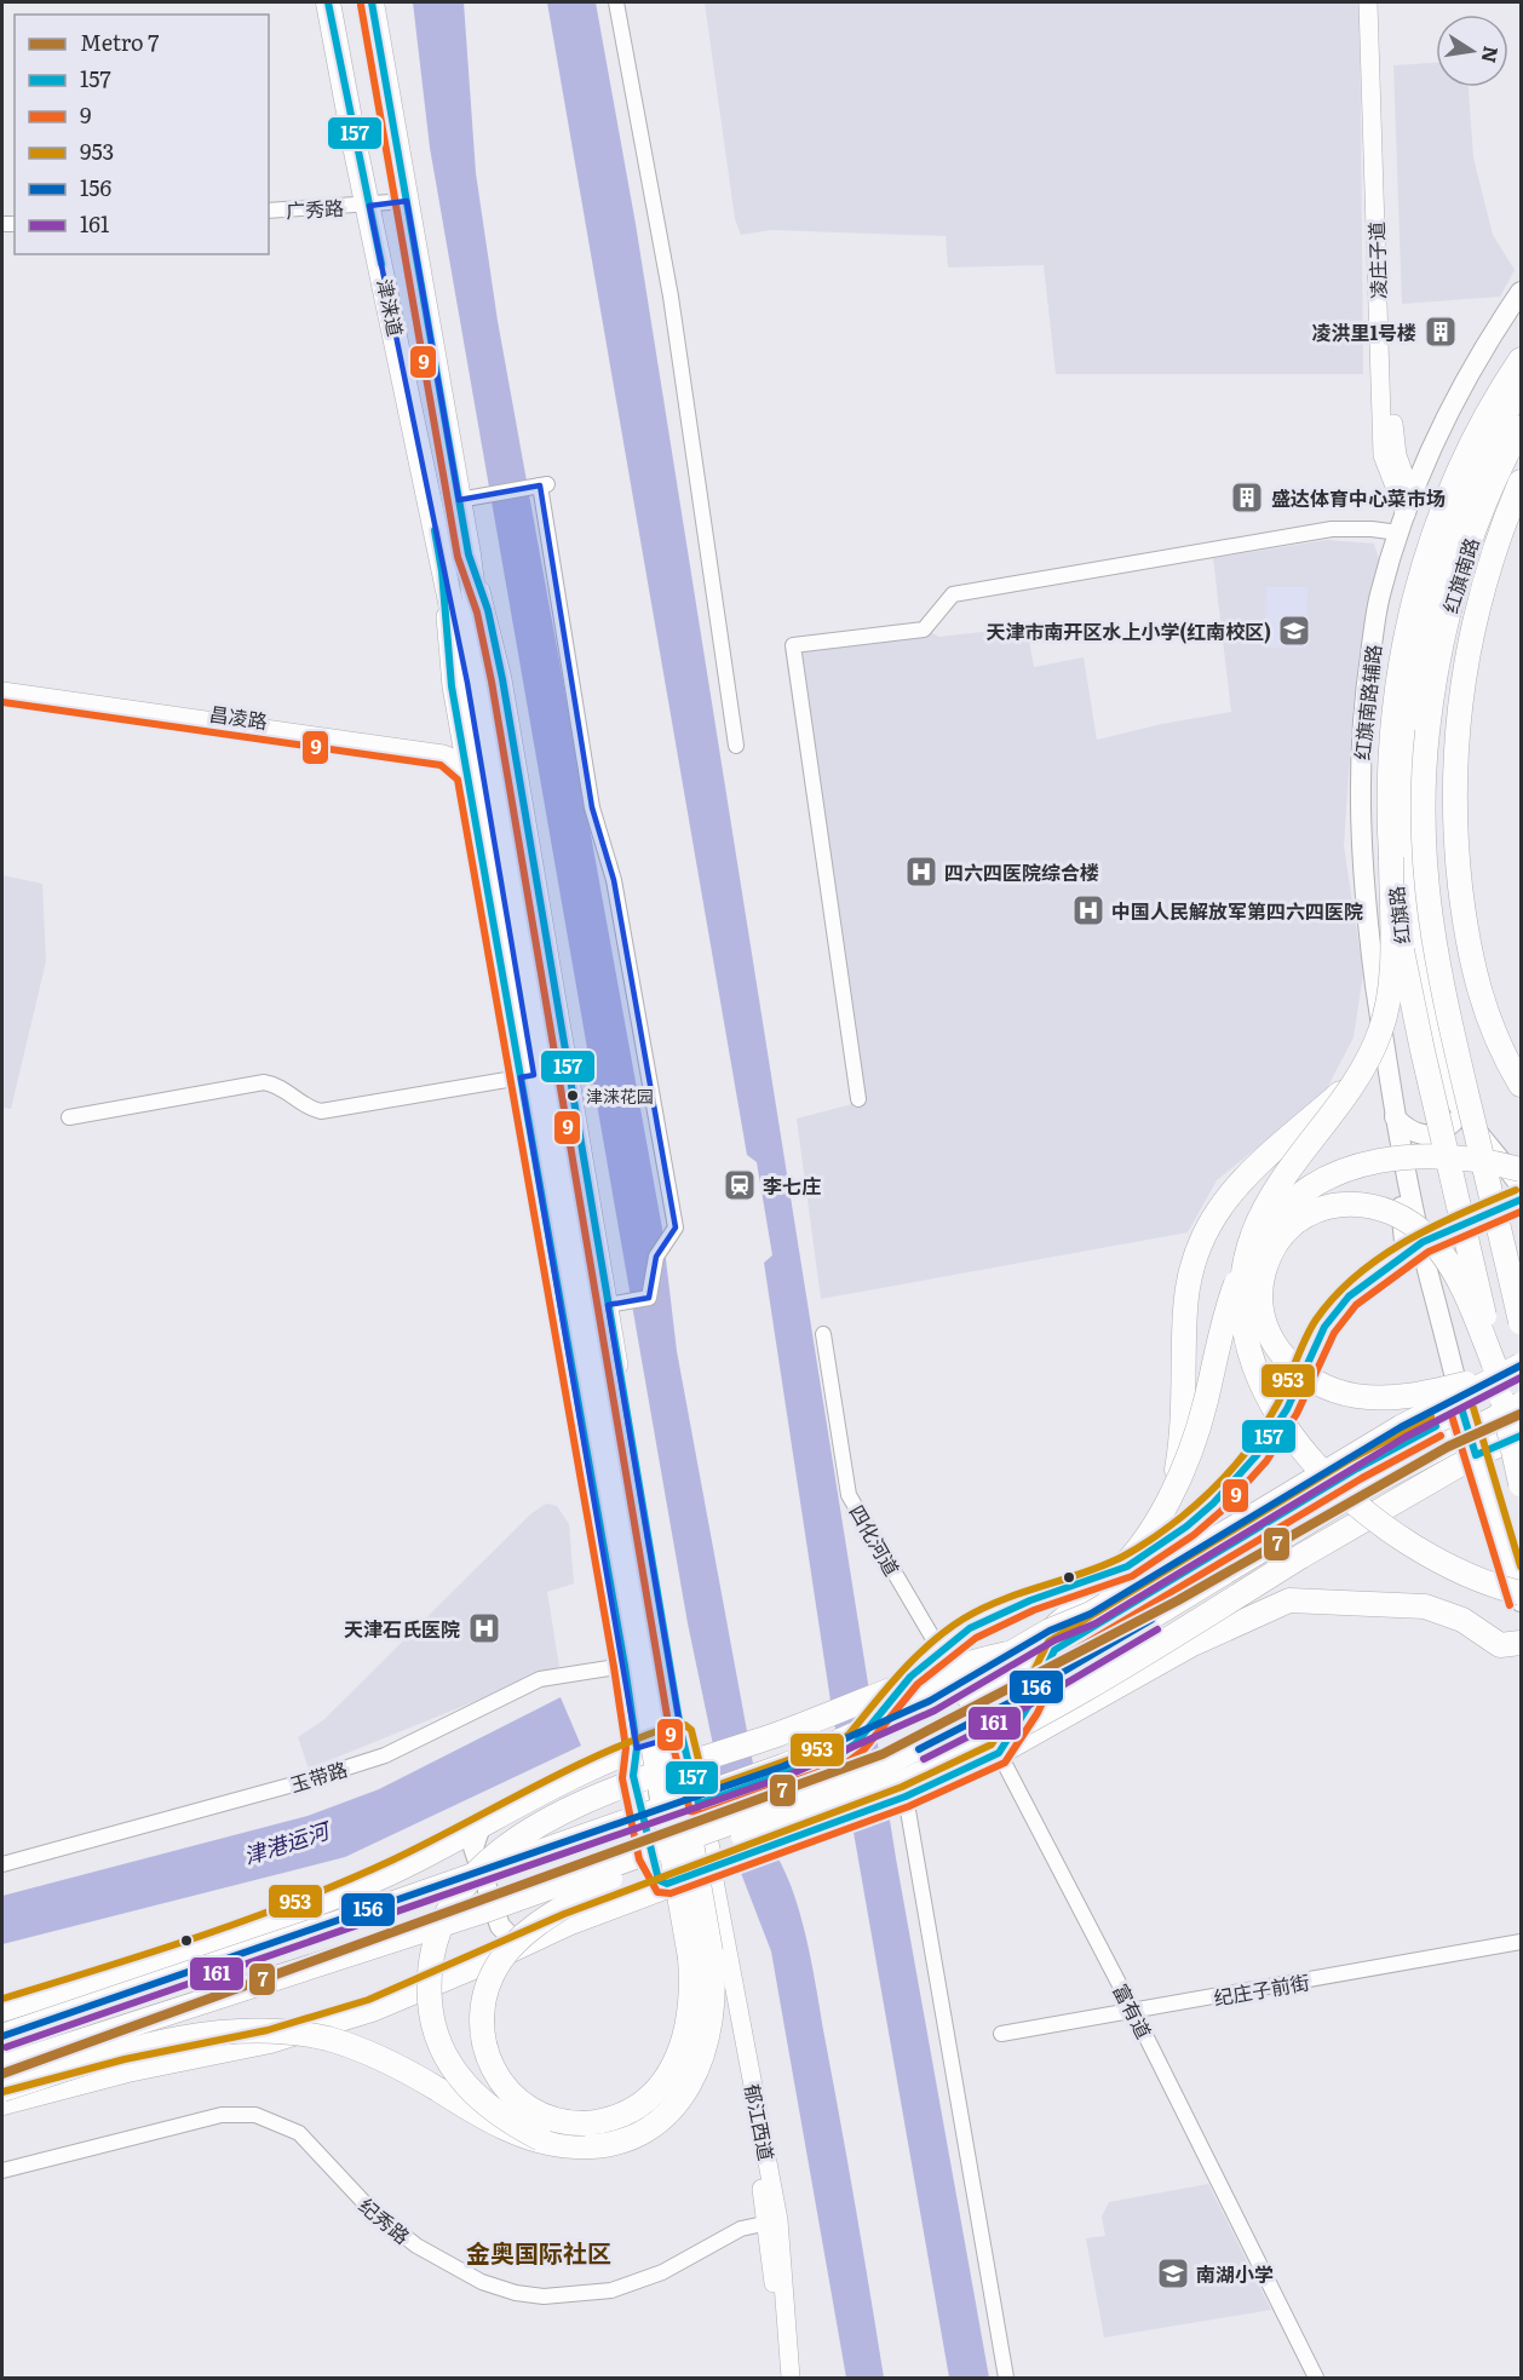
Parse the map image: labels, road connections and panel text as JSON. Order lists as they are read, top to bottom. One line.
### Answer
{"streets":{"main road":["津涞道","红旗南路","红旗南路辅路","红旗路"],"street":["广秀路","凌庄子道","昌凌路","四化河道","玉带路","纪庄子前街","富有道","郁江西道","纪秀路"]},"crossings":[["广秀路","津涞道"],["凌庄子道","红旗南路辅路"],["津涞道","昌凌路"],["津涞道","玉带路"],["红旗南路","红旗路"],["四化河道","富有道"],["纪庄子前街","富有道"],["郁江西道","纪秀路"]],"districts":["金奥国际社区"],"water":["津港运河"],"places":{"building":["凌洪里1号楼","盛达体育中心菜市场"],"school or university":["天津市南开区水上小学(红南校区)","南湖小学"],"hospital":["四六四医院综合楼","中国人民解放军第四六四医院","天津石氏医院"],"other":["津涞花园"],"station":["李七庄"]},"lines":["transit line 157","transit line 9","transit line 953","transit line 156","transit line 161","metro line 7"],"legend":["Metro 7","157","9","953","156","161"],"north":"right"}
